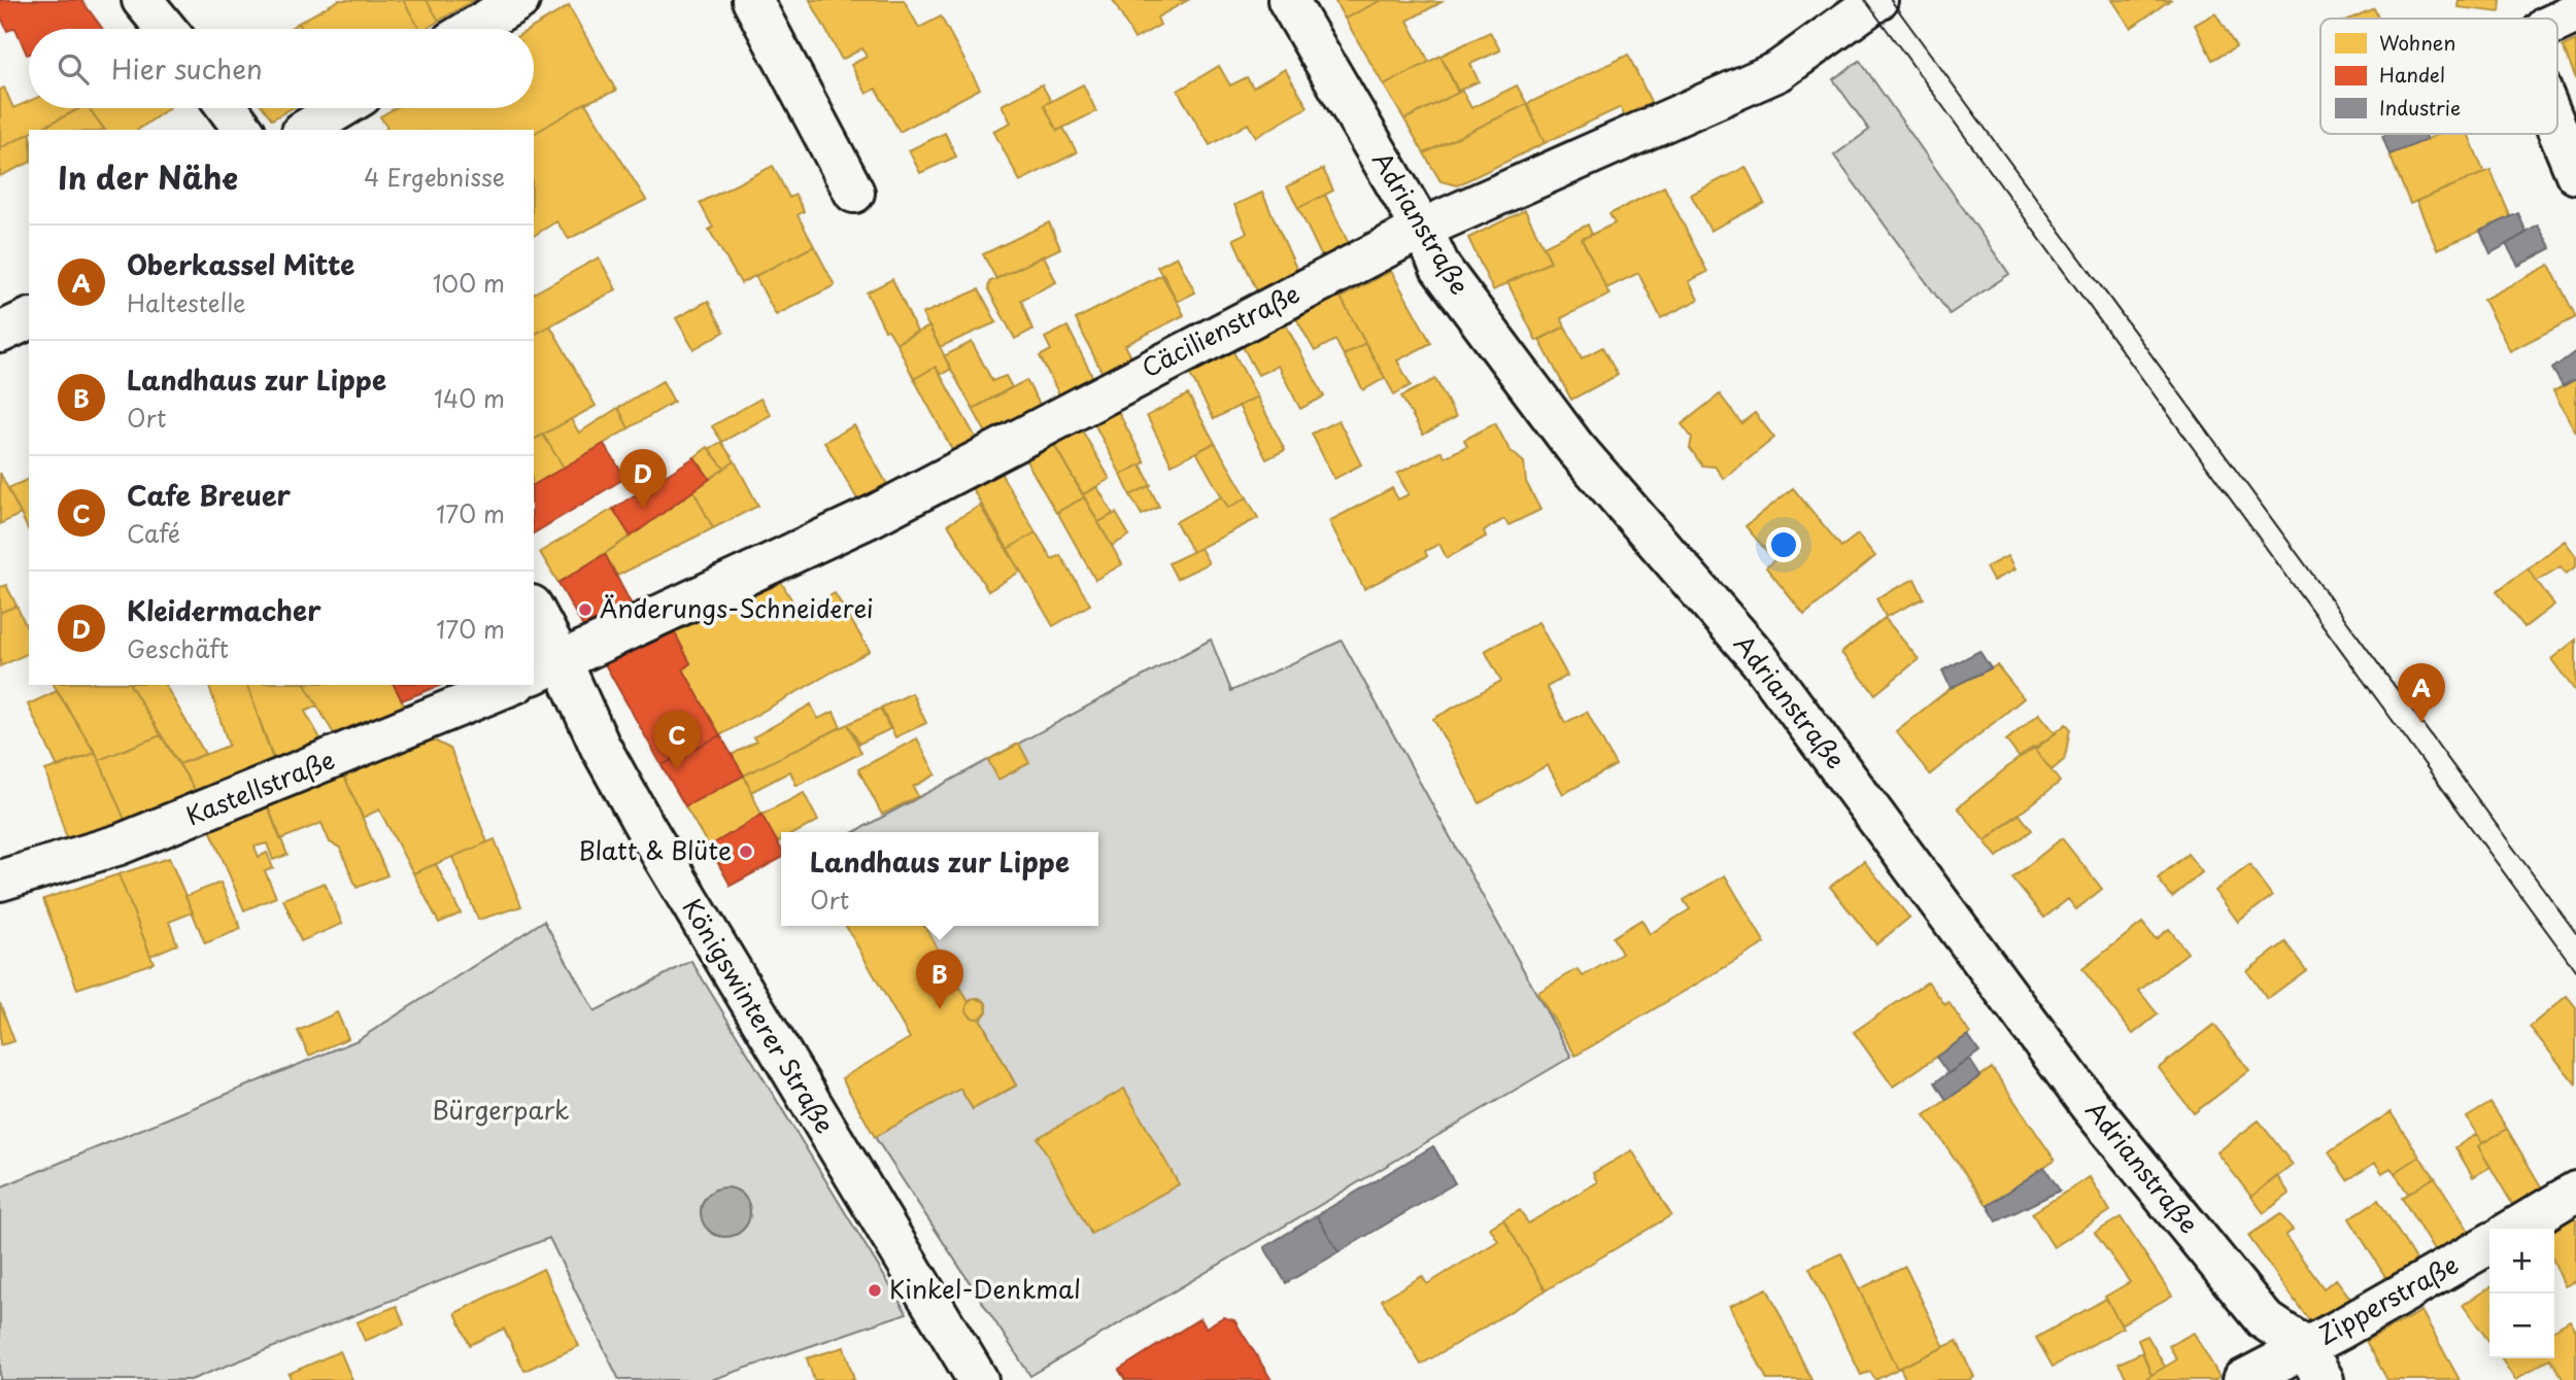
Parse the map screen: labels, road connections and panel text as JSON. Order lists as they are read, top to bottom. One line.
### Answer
{"streets":{"street":["Adrianstraße","Cäcilienstraße","Kastellstraße","Königswinterer Straße","Zipperstraße"]},"crossings":[["Adrianstraße","Cäcilienstraße"],["Adrianstraße","Zipperstraße"],["Cäcilienstraße","Königswinterer Straße"]],"parks":["Bürgerpark"],"places":["Änderungs-Schneiderei","Blatt & Blüte","Kinkel-Denkmal"],"legend":["Wohnen","Handel","Industrie"],"page":{"search":"Hier suchen","heading":["In der Nähe","4 Ergebnisse"],"list":[{"mark":"A","name":"Oberkassel Mitte","note":"Haltestelle","value":"100 m"},{"mark":"B","name":"Landhaus zur Lippe","note":"Ort","value":"140 m"},{"mark":"C","name":"Cafe Breuer","note":"Café","value":"170 m"},{"mark":"D","name":"Kleidermacher","note":"Geschäft","value":"170 m"}],"pins":["D","A","C","B"],"popup":["Landhaus zur Lippe","Ort"],"map_buttons":["+","−"]}}
